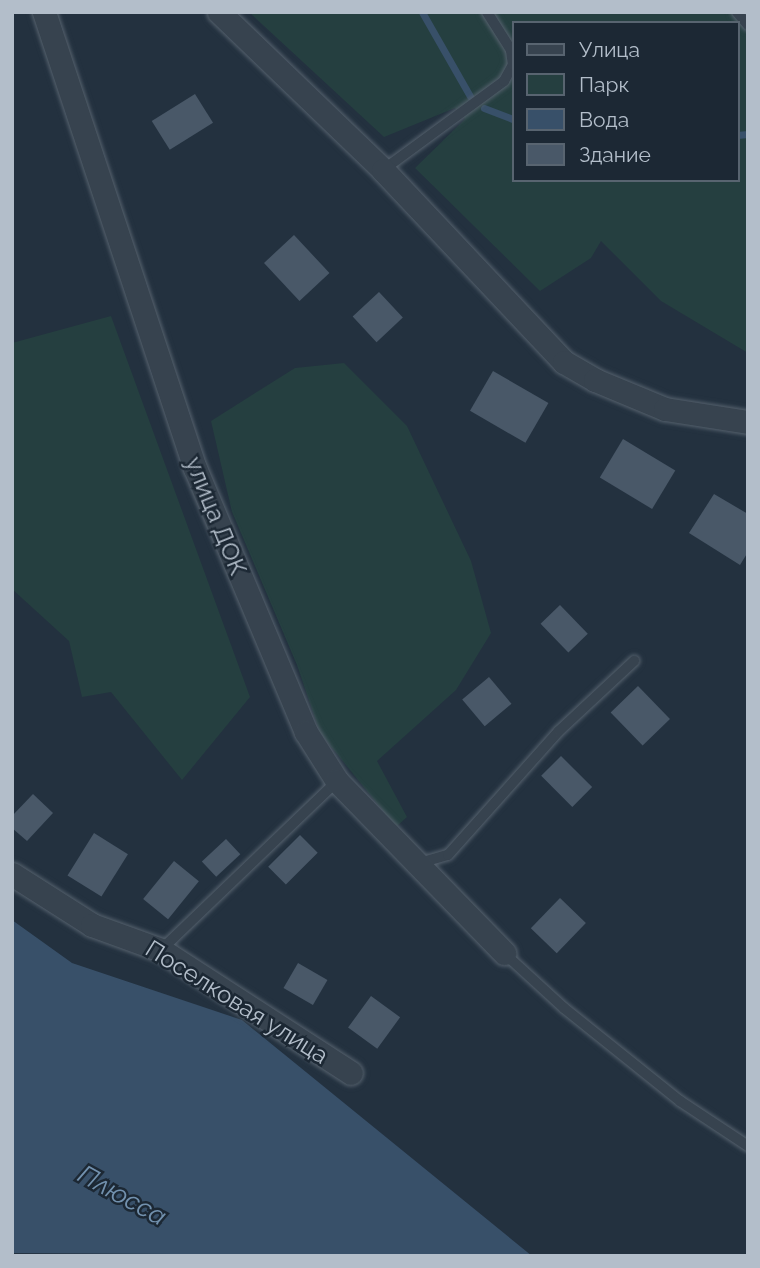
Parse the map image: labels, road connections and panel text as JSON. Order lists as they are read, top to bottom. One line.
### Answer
{"streets":{"street":["улица ДОК","Поселковая улица"]},"water":["Плюсса"],"legend":["Улица","Парк","Вода","Здание"]}
